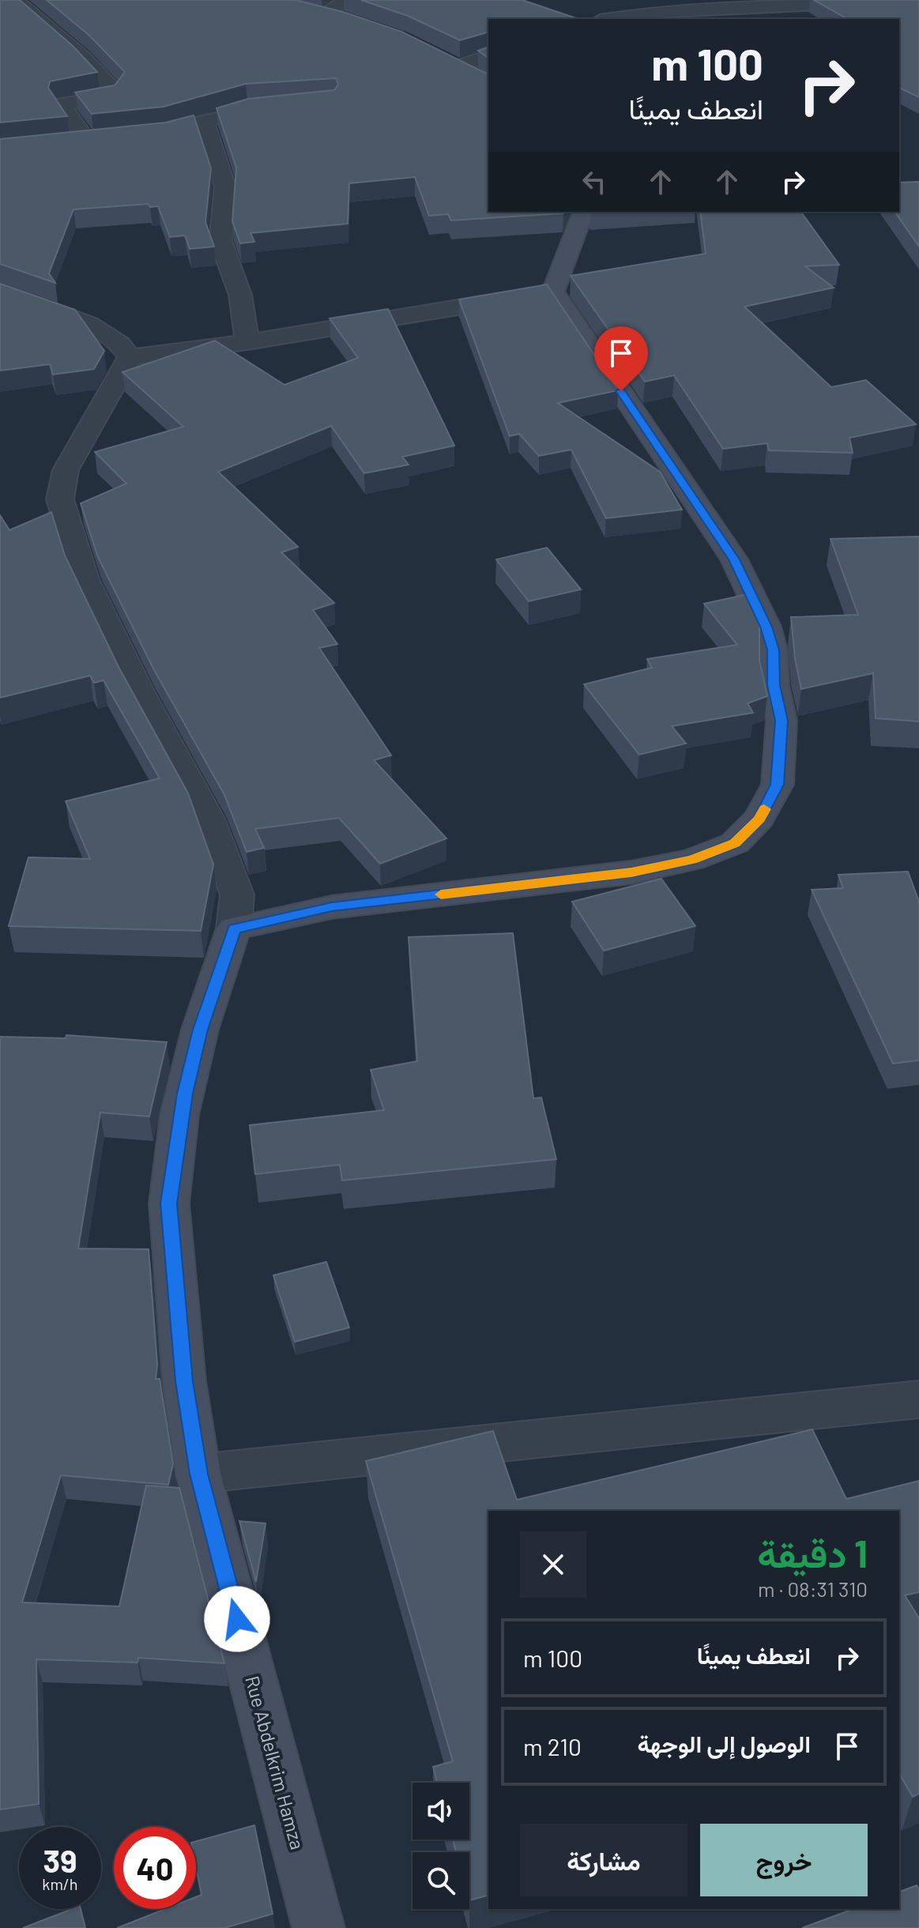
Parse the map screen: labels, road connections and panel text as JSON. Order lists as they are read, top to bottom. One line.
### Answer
{"streets":{"street":["Rue Abdelkrim Hamza"]},"page":{"turn":["100 m","انعطف يمينًا"],"heading":["1 دقيقة","310 m · 08:31"],"list":[{"name":"انعطف يمينًا","value":"100 m"},{"name":"الوصول إلى الوجهة","value":"210 m"}],"buttons":["خروج","مشاركة"],"speed":"39 km/h","limit":"40"}}
